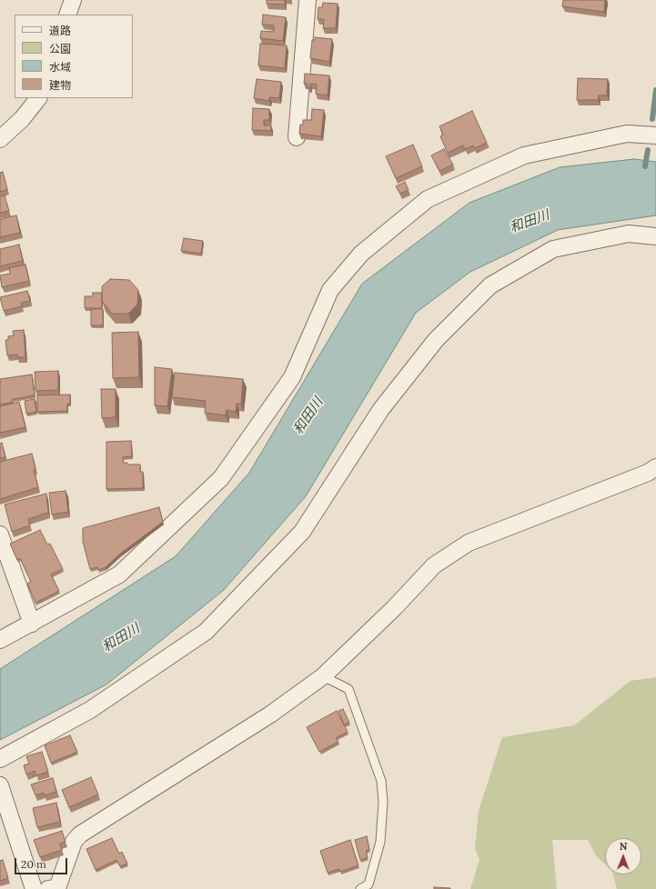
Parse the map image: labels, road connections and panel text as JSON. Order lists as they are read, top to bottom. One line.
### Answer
{"water":["和田川"],"legend":["道路","公園","水域","建物"],"scale_bar":"20 m","north":"top"}
